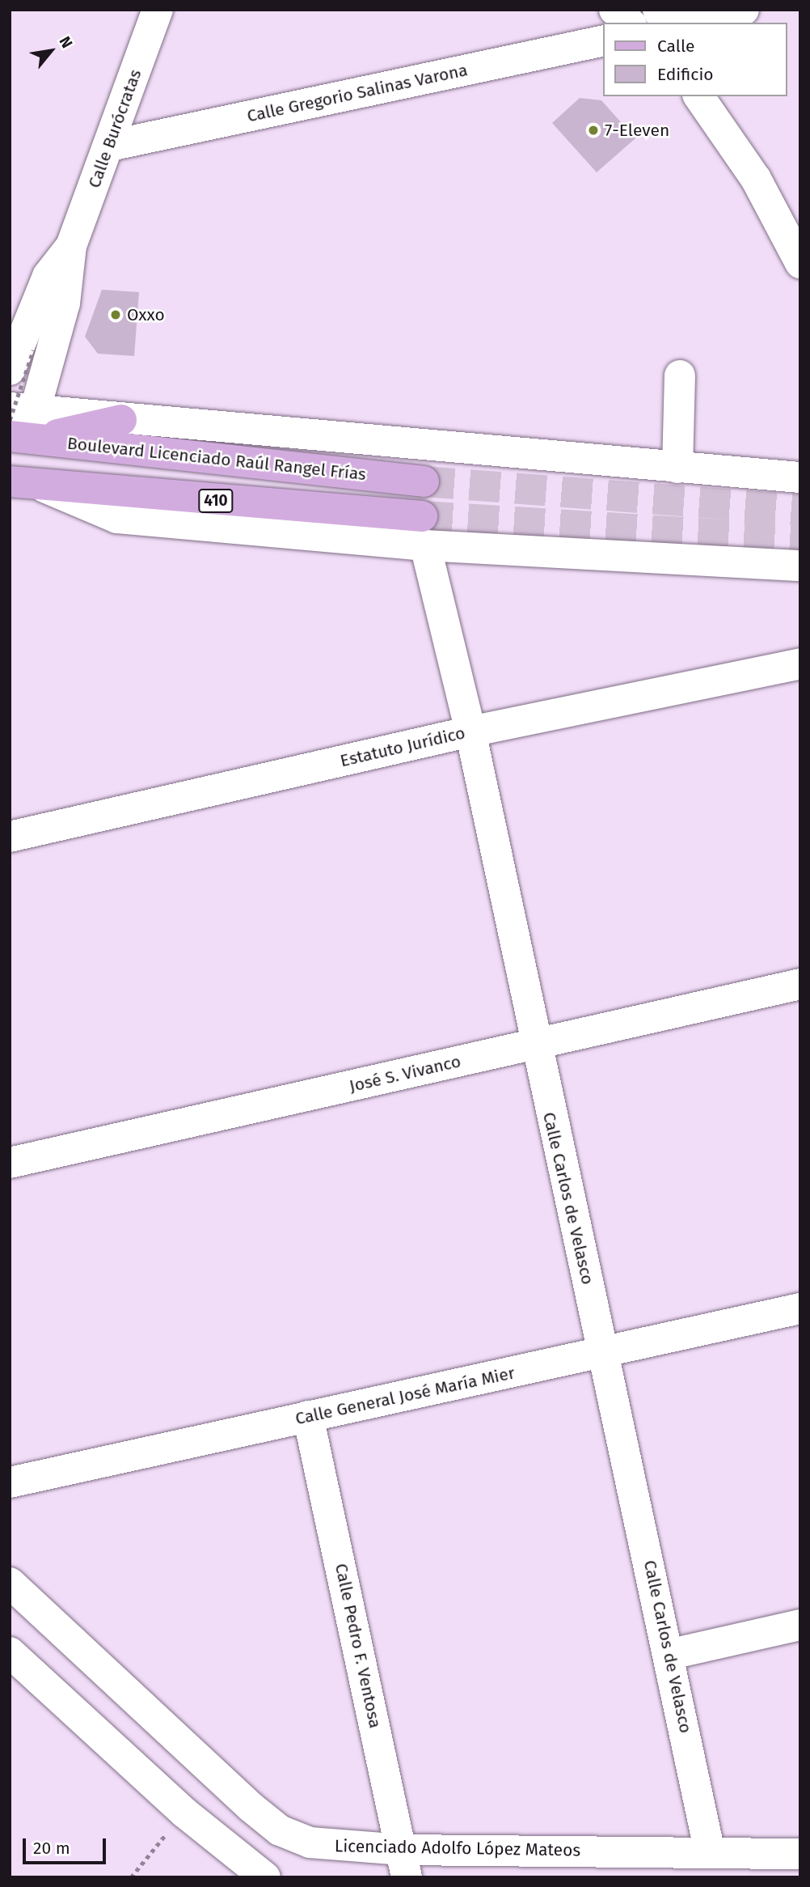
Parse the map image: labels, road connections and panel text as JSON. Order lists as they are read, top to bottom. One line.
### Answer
{"streets":{"main road":["Boulevard Licenciado Raúl Rangel Frías","410"],"street":["Calle Gregorio Salinas Varona","Calle Burócratas","Estatuto Jurídico","José S. Vivanco","Calle Carlos de Velasco","Calle General José María Mier","Calle Pedro F. Ventosa","Licenciado Adolfo López Mateos"]},"crossings":[["Calle Gregorio Salinas Varona","Calle Burócratas"],["Calle Burócratas","Boulevard Licenciado Raúl Rangel Frías"],["410","Calle Carlos de Velasco"],["Estatuto Jurídico","Calle Carlos de Velasco"],["José S. Vivanco","Calle Carlos de Velasco"],["Calle Carlos de Velasco","Calle General José María Mier"],["Calle Carlos de Velasco","Licenciado Adolfo López Mateos"],["Calle General José María Mier","Calle Pedro F. Ventosa"],["Calle Pedro F. Ventosa","Licenciado Adolfo López Mateos"]],"places":["7-Eleven","Oxxo"],"legend":["Calle","Edificio"],"scale_bar":"20 m","north":"top right"}
